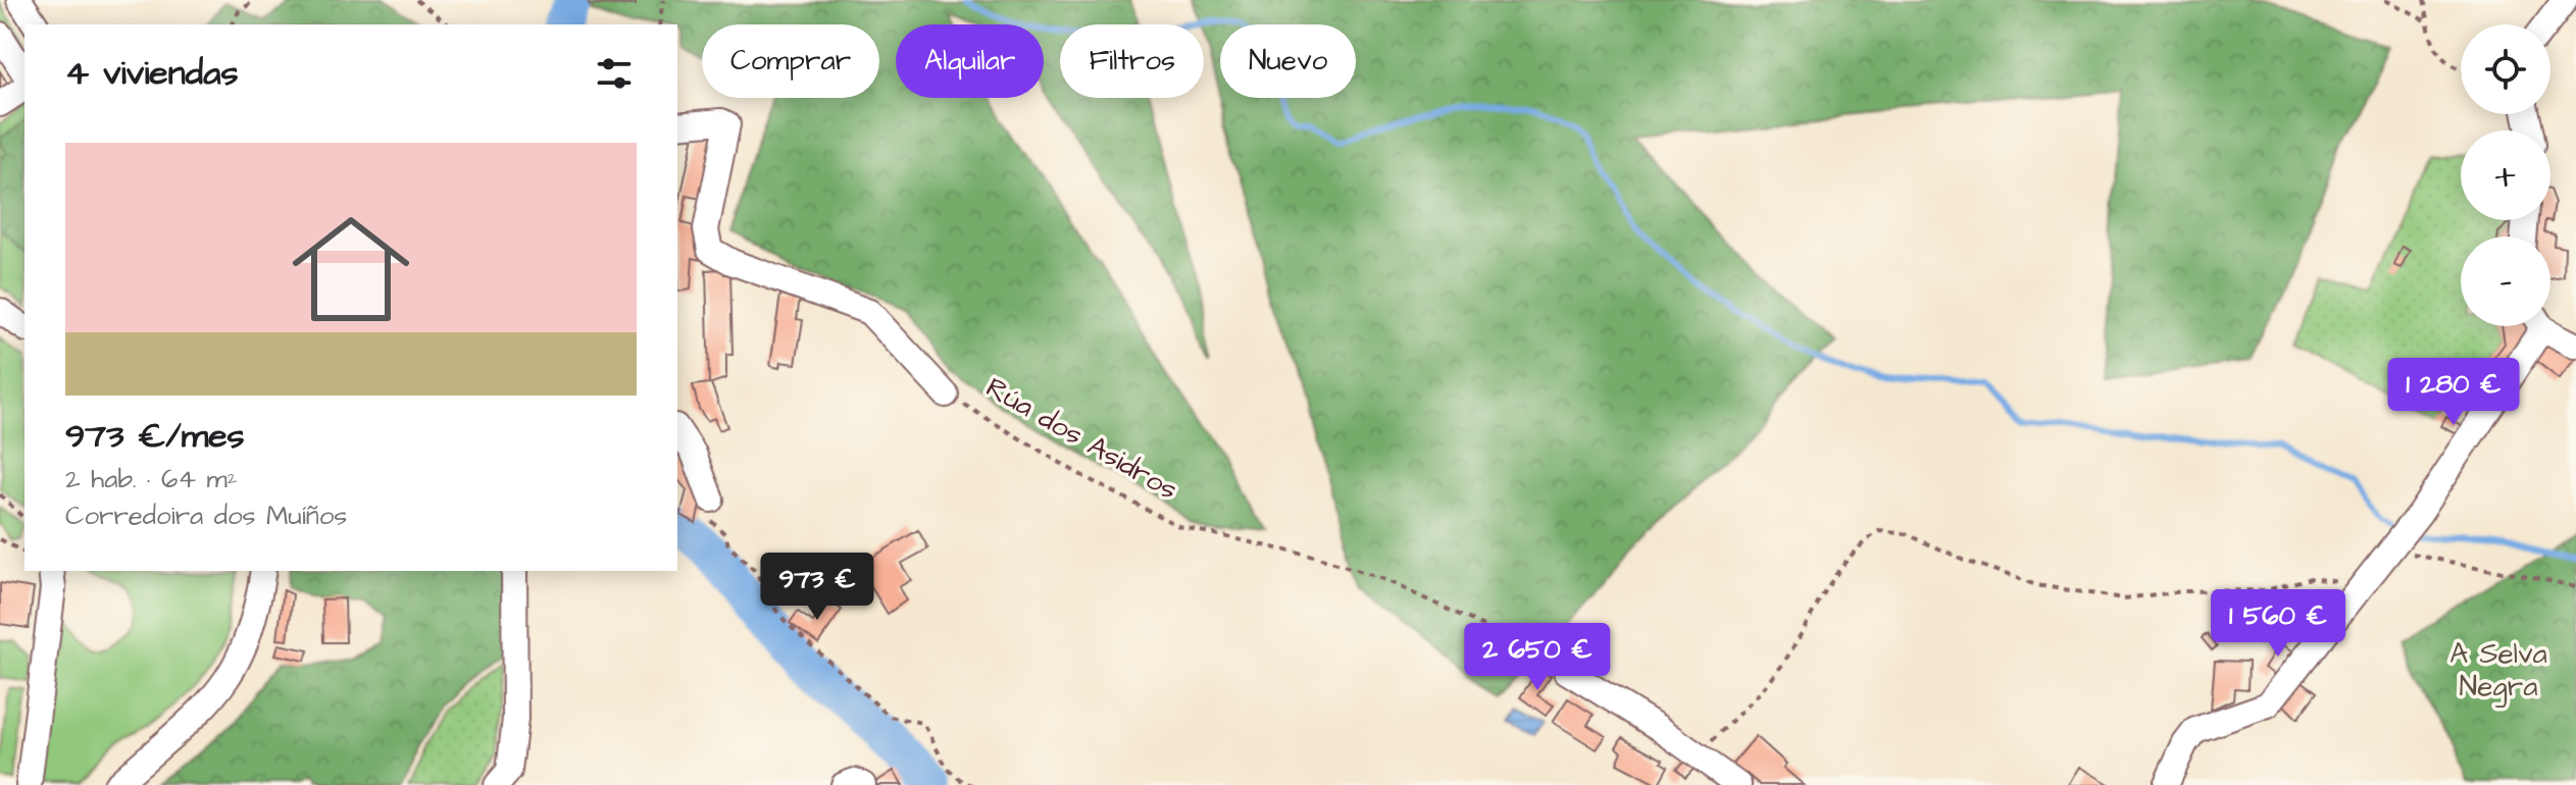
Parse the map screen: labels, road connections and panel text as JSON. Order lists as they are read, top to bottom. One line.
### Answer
{"streets":{"street":["Rúa dos Asidros"]},"parks":["A Selva Negra"],"page":{"map_buttons":["+","−"],"chip":["Comprar","Alquilar","Filtros","Nuevo"],"heading":"4 viviendas","list":[{"name":"973 €/mes","note":"2 hab. · 64 m² · Corredoira dos Muíños"}],"price":["1 280 €","973 €","1 560 €","2 650 €"]}}
